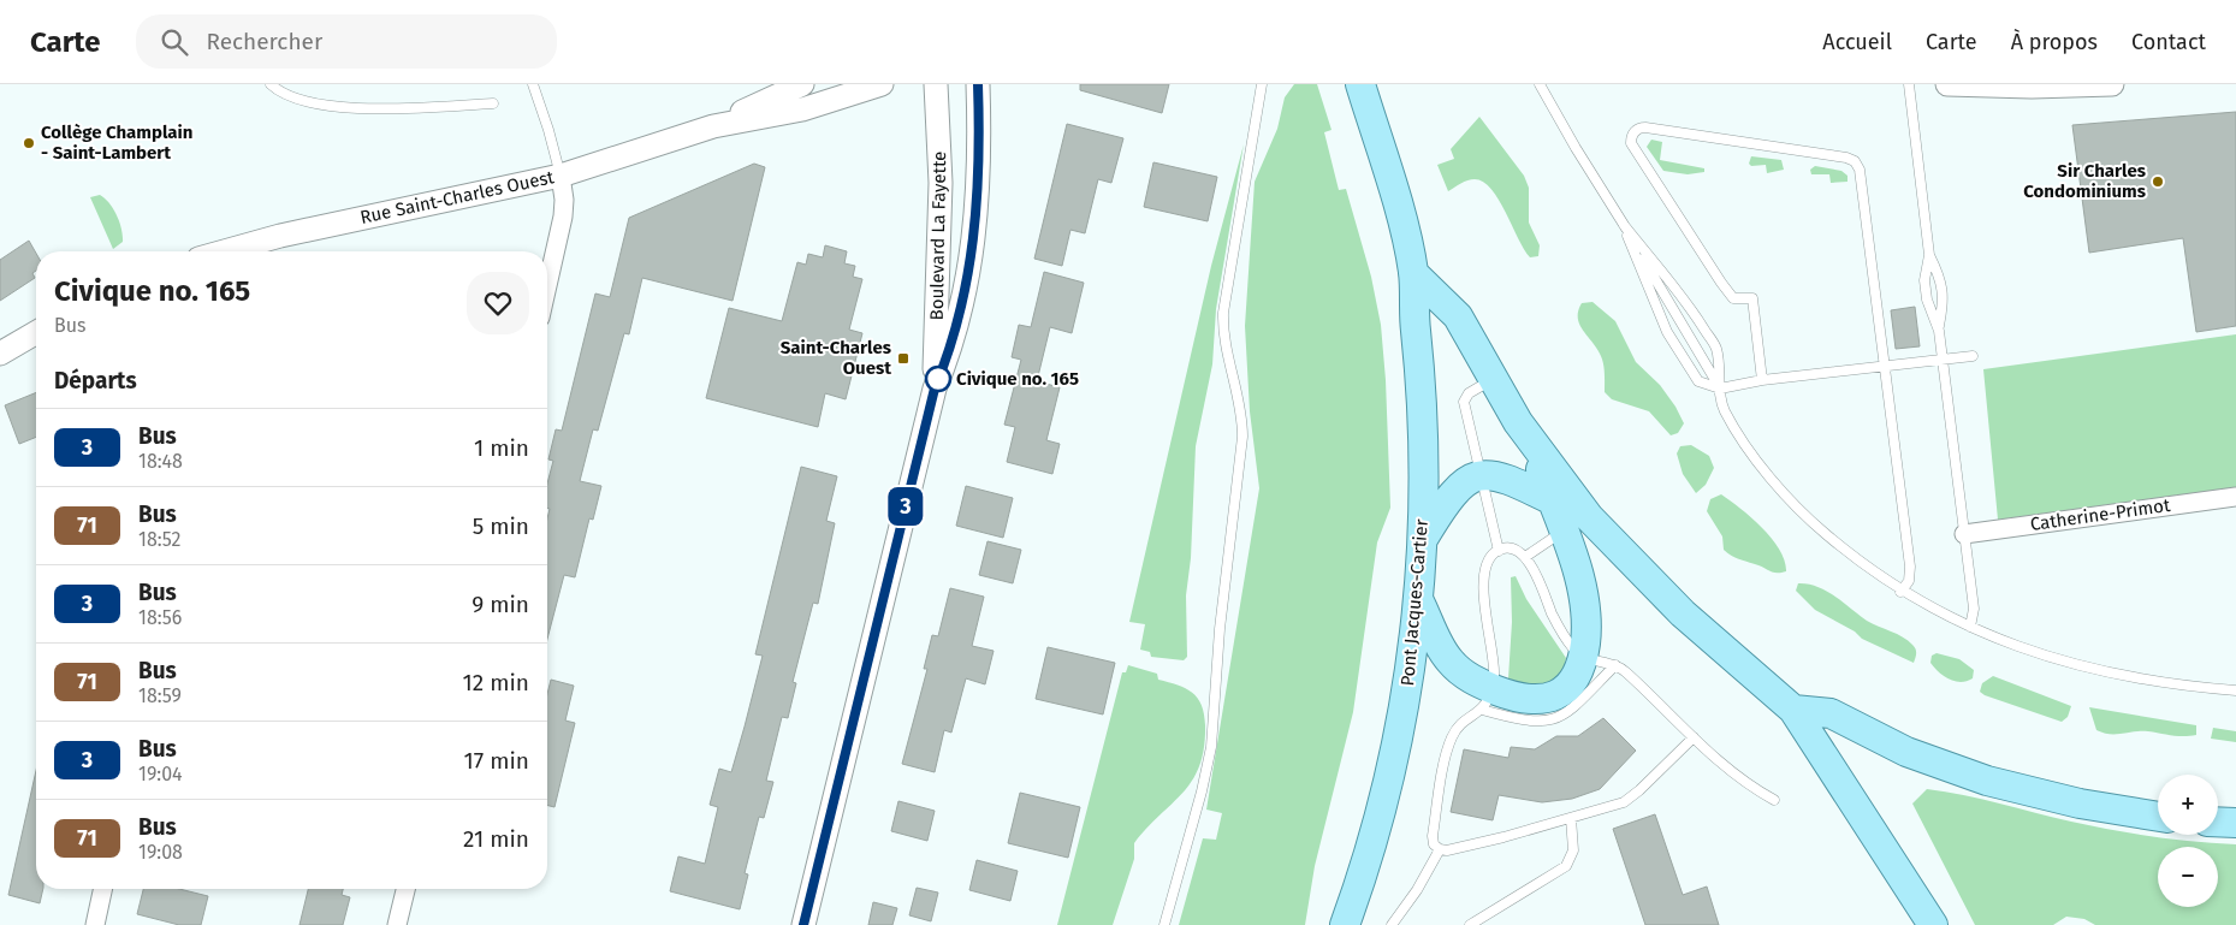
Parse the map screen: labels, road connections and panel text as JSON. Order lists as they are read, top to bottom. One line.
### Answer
{"streets":{"main road":["Pont Jacques-Cartier"],"street":["Rue Saint-Charles Ouest","Boulevard La Fayette","Catherine-Primot"]},"places":{"other":["Collège Champlain - Saint-Lambert","Sir Charles Condominiums","Civique no. 165"],"transit":["Saint-Charles Ouest"]},"lines":["bus line 3"],"page":{"header":"Carte","search":"Rechercher","nav":["Accueil","Carte","À propos","Contact"],"on_map":"3","heading":[["Civique no. 165","Bus"],"Départs"],"list":[{"mark":"3","name":"Bus","note":"18:48","value":"1 min"},{"mark":"71","name":"Bus","note":"18:52","value":"5 min"},{"mark":"3","name":"Bus","note":"18:56","value":"9 min"},{"mark":"71","name":"Bus","note":"18:59","value":"12 min"},{"mark":"3","name":"Bus","note":"19:04","value":"17 min"},{"mark":"71","name":"Bus","note":"19:08","value":"21 min"}],"map_buttons":["+","−"]}}
